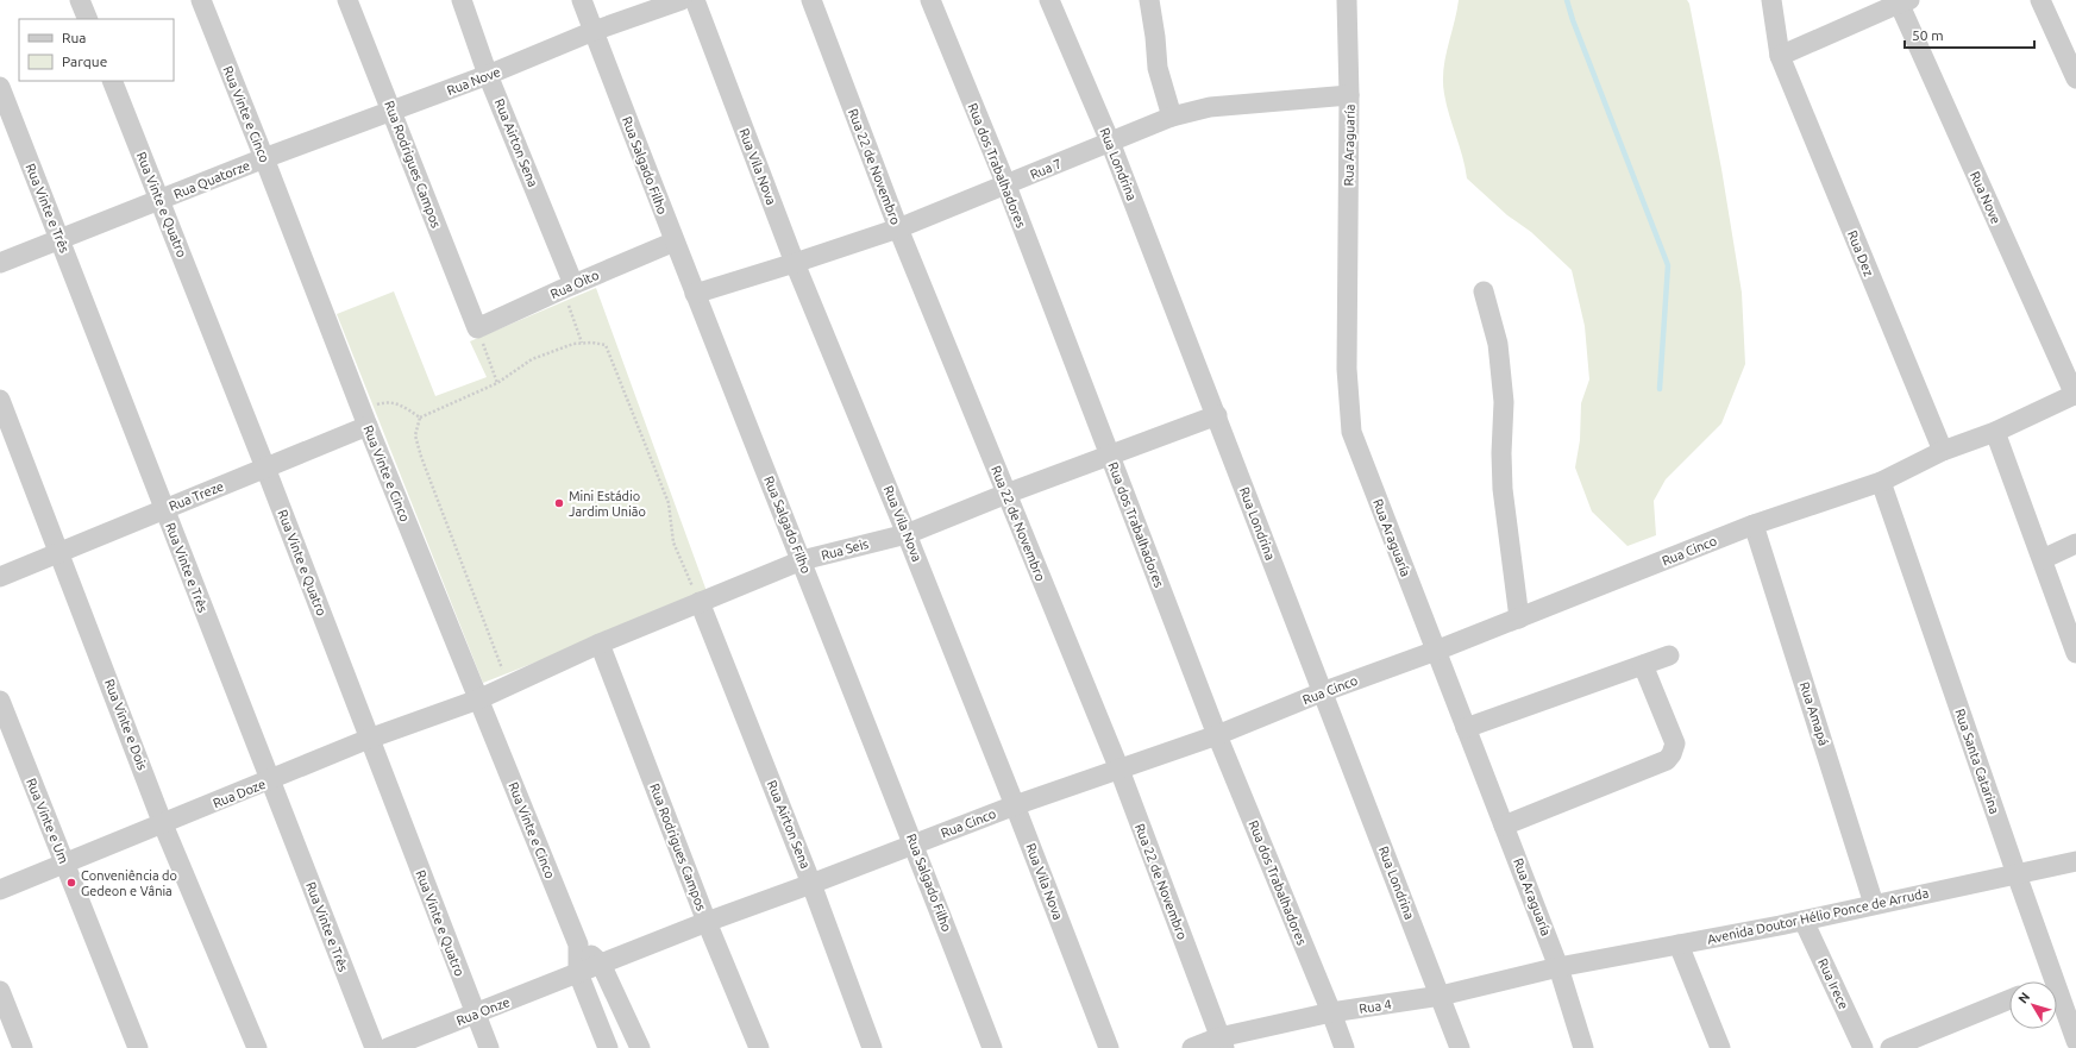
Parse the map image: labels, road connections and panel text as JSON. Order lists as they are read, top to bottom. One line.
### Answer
{"streets":{"street":["Rua Nove","Rua Vinte e Cinco","Rua Airton Sena","Rua Araguaría","Rua Rodrigues Campos","Rua Londrina","Rua Salgado Filho","Rua dos Trabalhadores","Rua Vila Nova","Rua 22 de Novembro","Rua 7","Rua Quatorze","Rua Vinte e Quatro","Rua Vinte e Três","Rua Dez","Rua Oito","Rua Treze","Rua Seis","Rua Cinco","Rua Amapá","Rua Vinte e Dois","Rua Santa Catarina","Rua Doze","Rua Vinte e Um","Avenida Doutor Hélio Ponce de Arruda","Rua Irece","Rua 4","Rua Onze"]},"crossings":[["Rua Nove","Rua Vinte e Cinco"],["Rua Nove","Rua Airton Sena"],["Rua Nove","Rua Rodrigues Campos"],["Rua Nove","Rua Salgado Filho"],["Rua Nove","Rua Quatorze"],["Rua Nove","Rua Cinco"],["Rua Vinte e Cinco","Rua Quatorze"],["Rua Vinte e Cinco","Rua Treze"],["Rua Vinte e Cinco","Rua Seis"],["Rua Vinte e Cinco","Rua Cinco"],["Rua Vinte e Cinco","Rua Doze"],["Rua Vinte e Cinco","Rua Onze"],["Rua Airton Sena","Rua Oito"],["Rua Airton Sena","Rua Seis"],["Rua Airton Sena","Rua Cinco"],["Rua Araguaría","Rua 7"],["Rua Araguaría","Rua Cinco"],["Rua Araguaría","Avenida Doutor Hélio Ponce de Arruda"],["Rua Araguaría","Rua 4"],["Rua Rodrigues Campos","Rua Oito"],["Rua Rodrigues Campos","Rua Seis"],["Rua Rodrigues Campos","Rua Cinco"],["Rua Londrina","Rua 7"],["Rua Londrina","Rua Seis"],["Rua Londrina","Rua Cinco"],["Rua Londrina","Rua 4"],["Rua Salgado Filho","Rua 7"],["Rua Salgado Filho","Rua Oito"],["Rua Salgado Filho","Rua Seis"],["Rua Salgado Filho","Rua Cinco"],["Rua dos Trabalhadores","Rua 7"],["Rua dos Trabalhadores","Rua Seis"],["Rua dos Trabalhadores","Rua Cinco"],["Rua dos Trabalhadores","Rua 4"],["Rua Vila Nova","Rua 7"],["Rua Vila Nova","Rua Seis"],["Rua Vila Nova","Rua Cinco"],["Rua 22 de Novembro","Rua 7"],["Rua 22 de Novembro","Rua Seis"],["Rua 22 de Novembro","Rua Cinco"],["Rua 22 de Novembro","Rua 4"],["Rua Quatorze","Rua Vinte e Quatro"],["Rua Quatorze","Rua Vinte e Três"],["Rua Vinte e Quatro","Rua Treze"],["Rua Vinte e Quatro","Rua Doze"],["Rua Vinte e Quatro","Rua Onze"],["Rua Vinte e Três","Rua Treze"],["Rua Vinte e Três","Rua Doze"],["Rua Dez","Rua Cinco"],["Rua Treze","Rua Vinte e Dois"],["Rua Seis","Rua Doze"],["Rua Cinco","Rua Amapá"],["Rua Cinco","Rua Santa Catarina"],["Rua Cinco","Rua Onze"],["Rua Amapá","Avenida Doutor Hélio Ponce de Arruda"],["Rua Vinte e Dois","Rua Doze"],["Rua Santa Catarina","Avenida Doutor Hélio Ponce de Arruda"],["Rua Doze","Rua Vinte e Um"],["Avenida Doutor Hélio Ponce de Arruda","Rua Irece"],["Avenida Doutor Hélio Ponce de Arruda","Rua 4"]],"places":["Mini Estádio Jardim União","Conveniência do Gedeon e Vânia"],"legend":["Rua","Parque"],"scale_bar":"50 m","north":"top left"}
